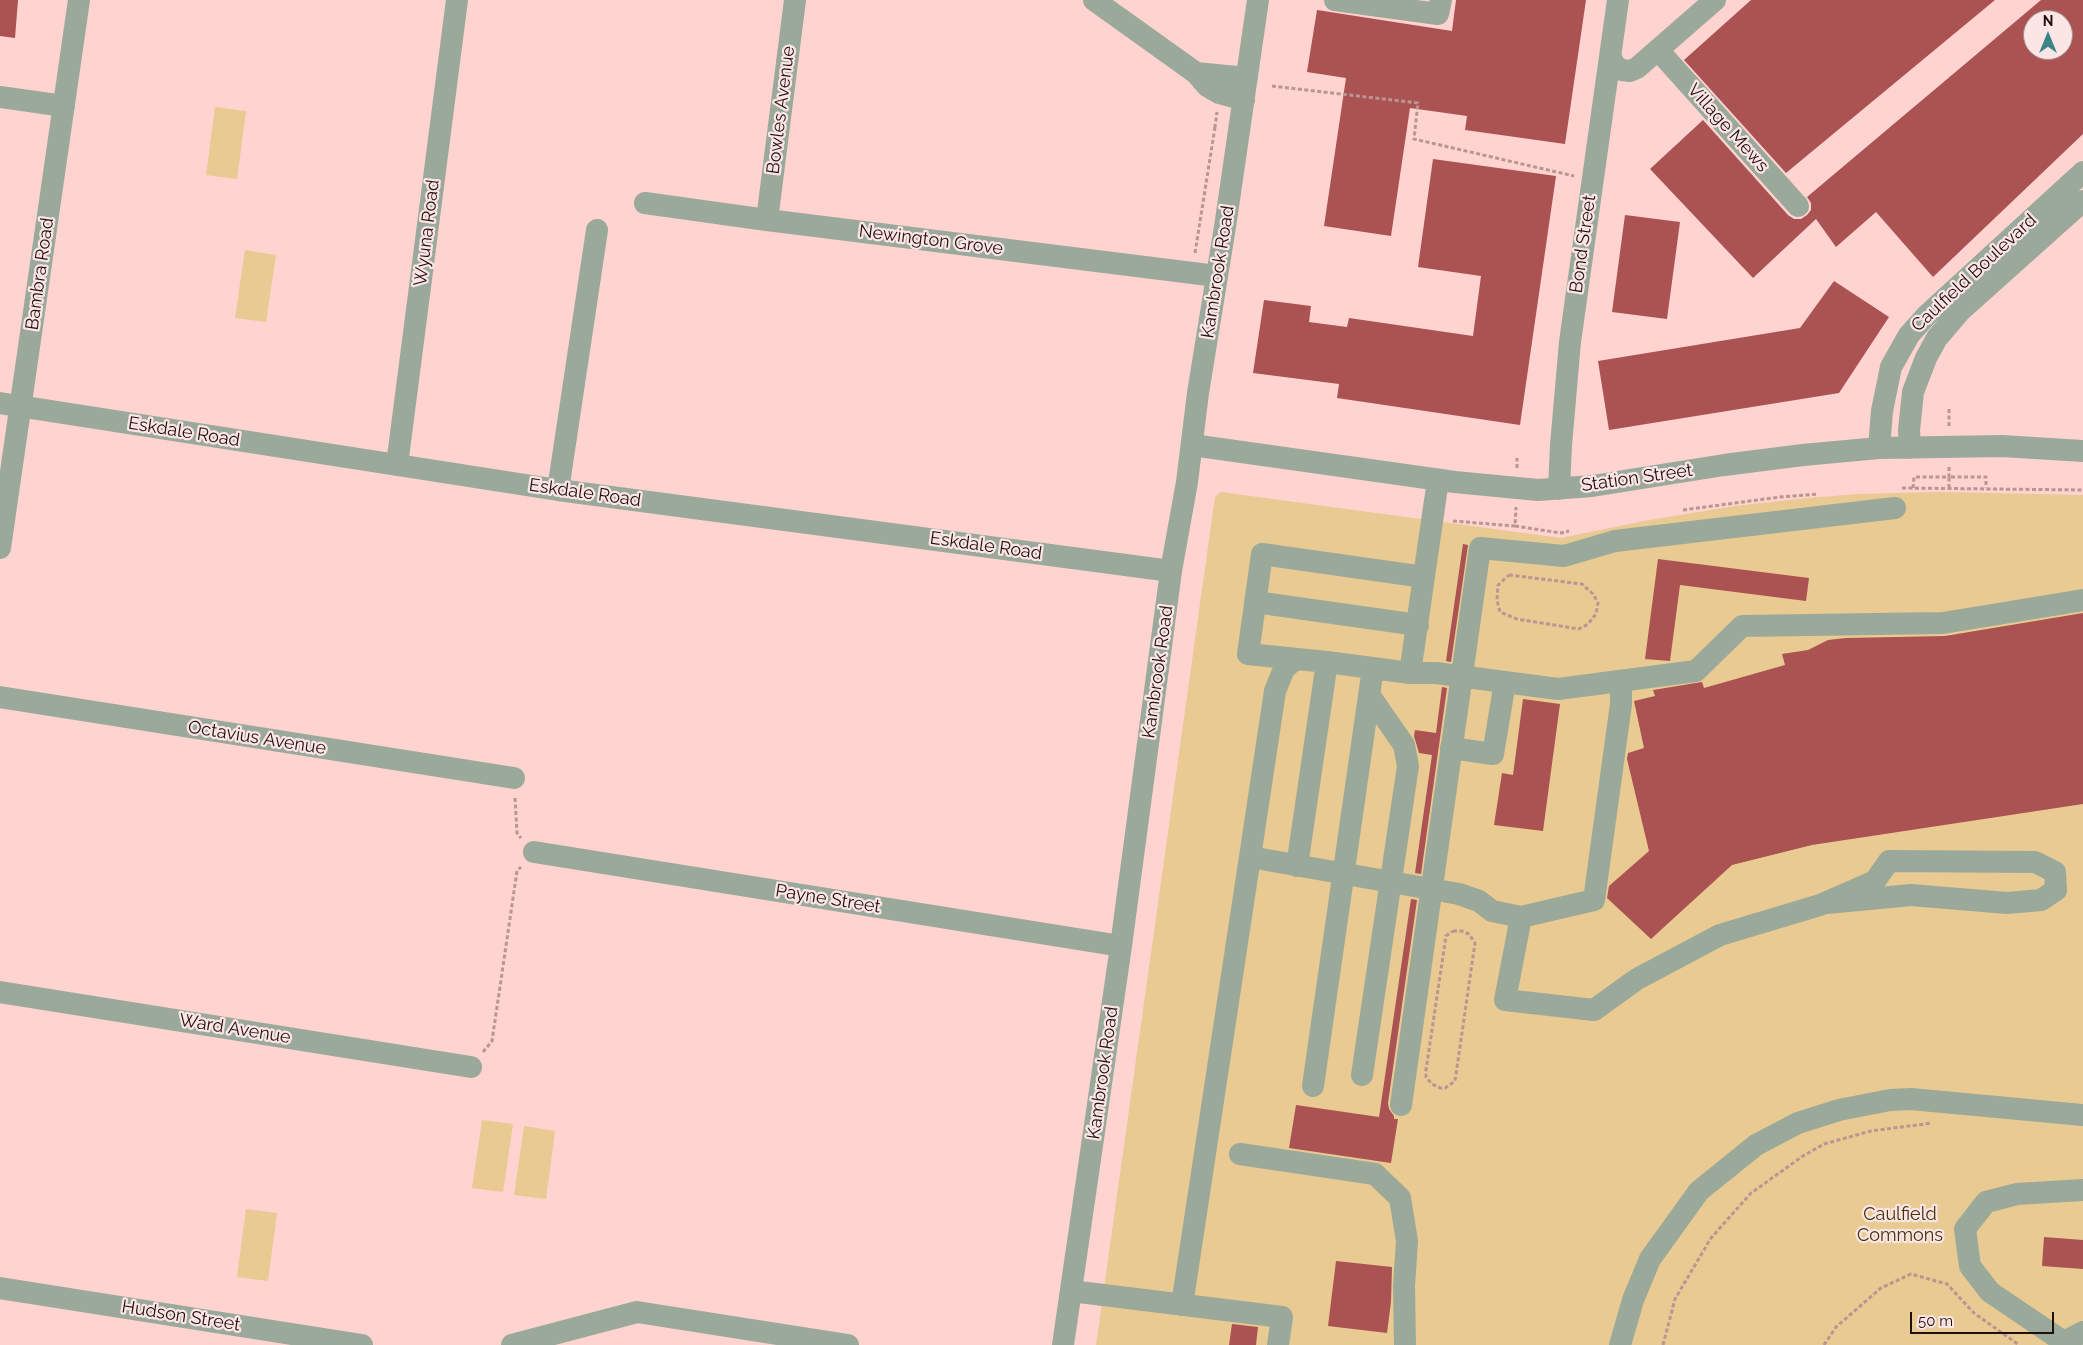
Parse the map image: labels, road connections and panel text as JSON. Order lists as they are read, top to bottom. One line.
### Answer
{"streets":{"street":["Bowles Avenue","Village Mews","Wyuna Road","Newington Grove","Bond Street","Kambrook Road","Caulfield Boulevard","Bambra Road","Eskdale Road","Station Street","Octavius Avenue","Payne Street","Ward Avenue","Hudson Street"]},"crossings":[["Bowles Avenue","Newington Grove"],["Wyuna Road","Eskdale Road"],["Newington Grove","Kambrook Road"],["Bond Street","Station Street"],["Kambrook Road","Eskdale Road"],["Kambrook Road","Station Street"],["Kambrook Road","Payne Street"],["Caulfield Boulevard","Station Street"],["Bambra Road","Eskdale Road"]],"parks":["Caulfield Commons"],"scale_bar":"50 m","north":"top"}
